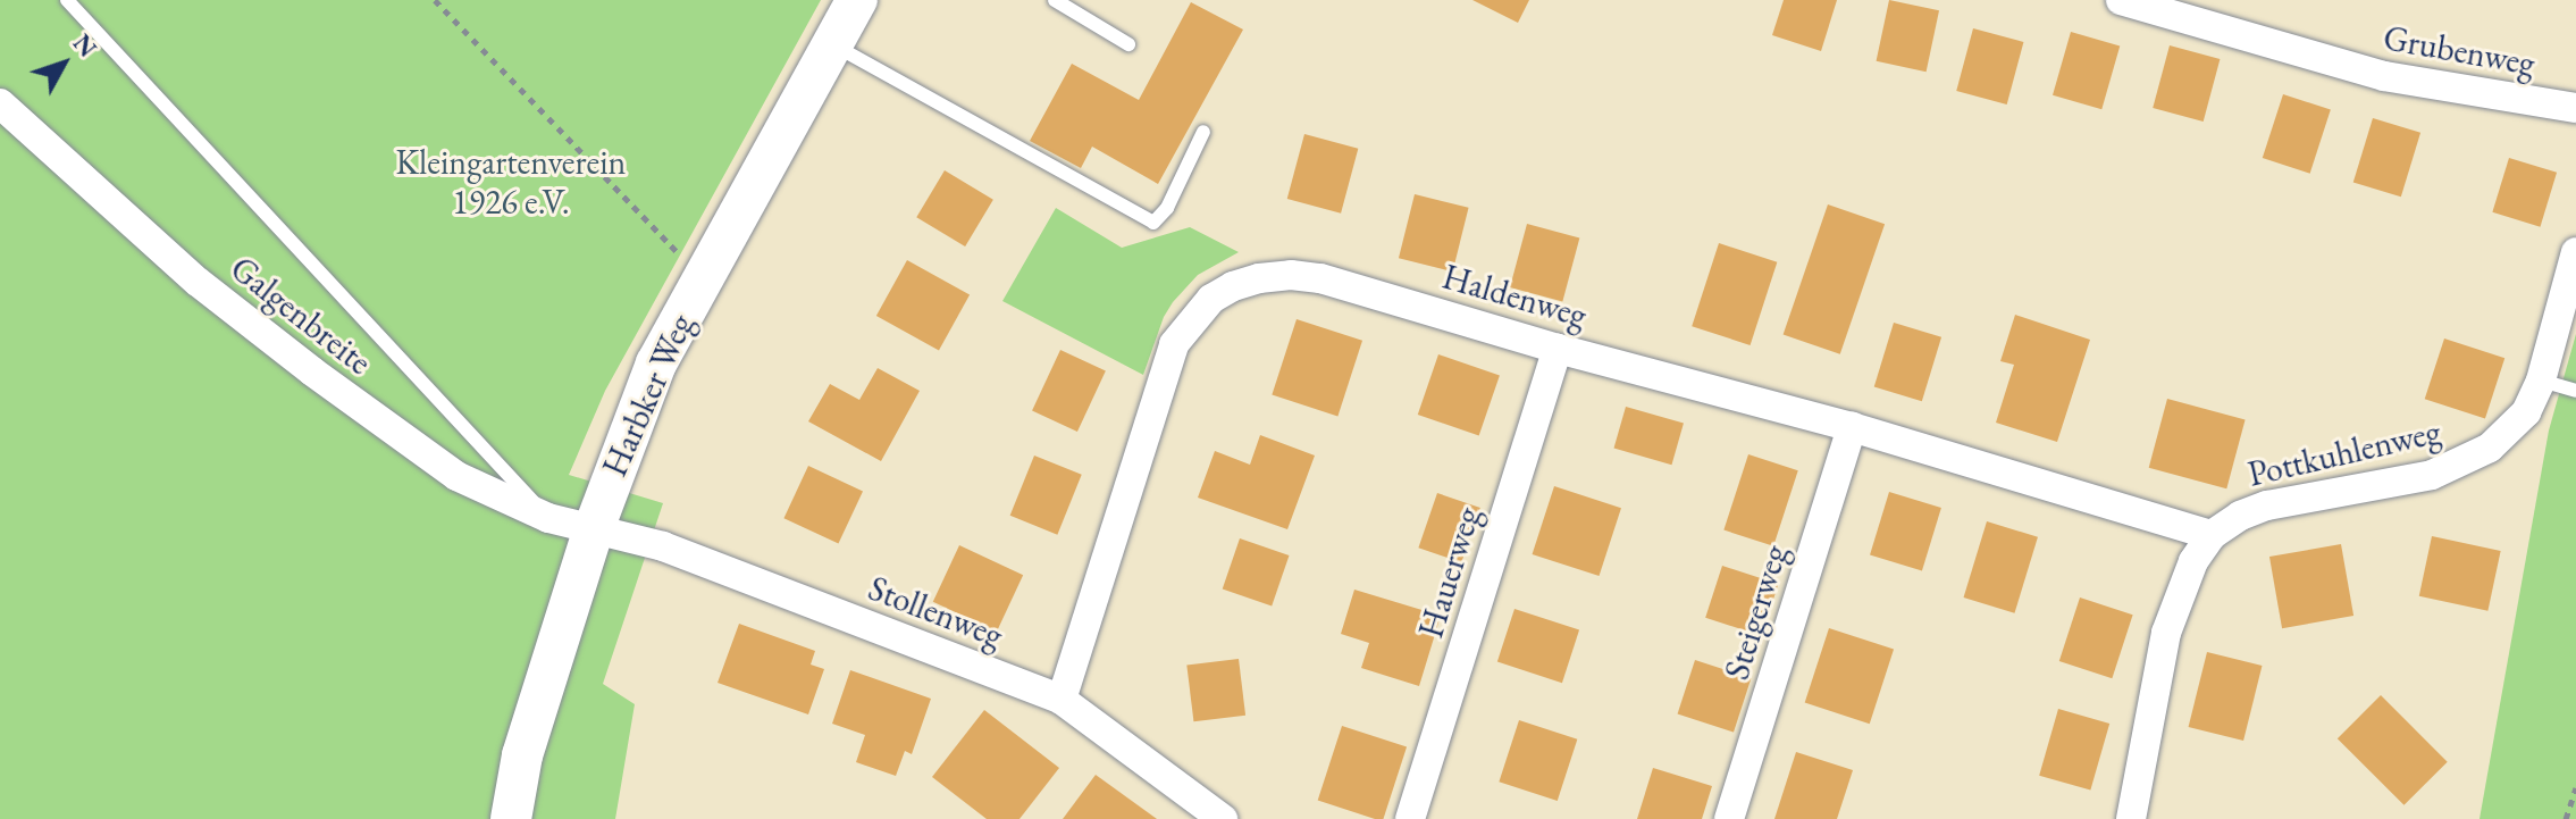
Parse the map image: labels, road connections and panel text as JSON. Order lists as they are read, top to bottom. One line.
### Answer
{"streets":{"main road":["Harbker Weg"],"street":["Grubenweg","Haldenweg","Galgenbreite","Pottkuhlenweg","Hauerweg","Stollenweg","Steigerweg"]},"crossings":[["Haldenweg","Pottkuhlenweg"],["Haldenweg","Hauerweg"],["Haldenweg","Stollenweg"],["Haldenweg","Steigerweg"],["Galgenbreite","Harbker Weg"],["Galgenbreite","Stollenweg"],["Harbker Weg","Stollenweg"]],"parks":["Kleingartenverein 1926 e.V."],"north":"top right"}
